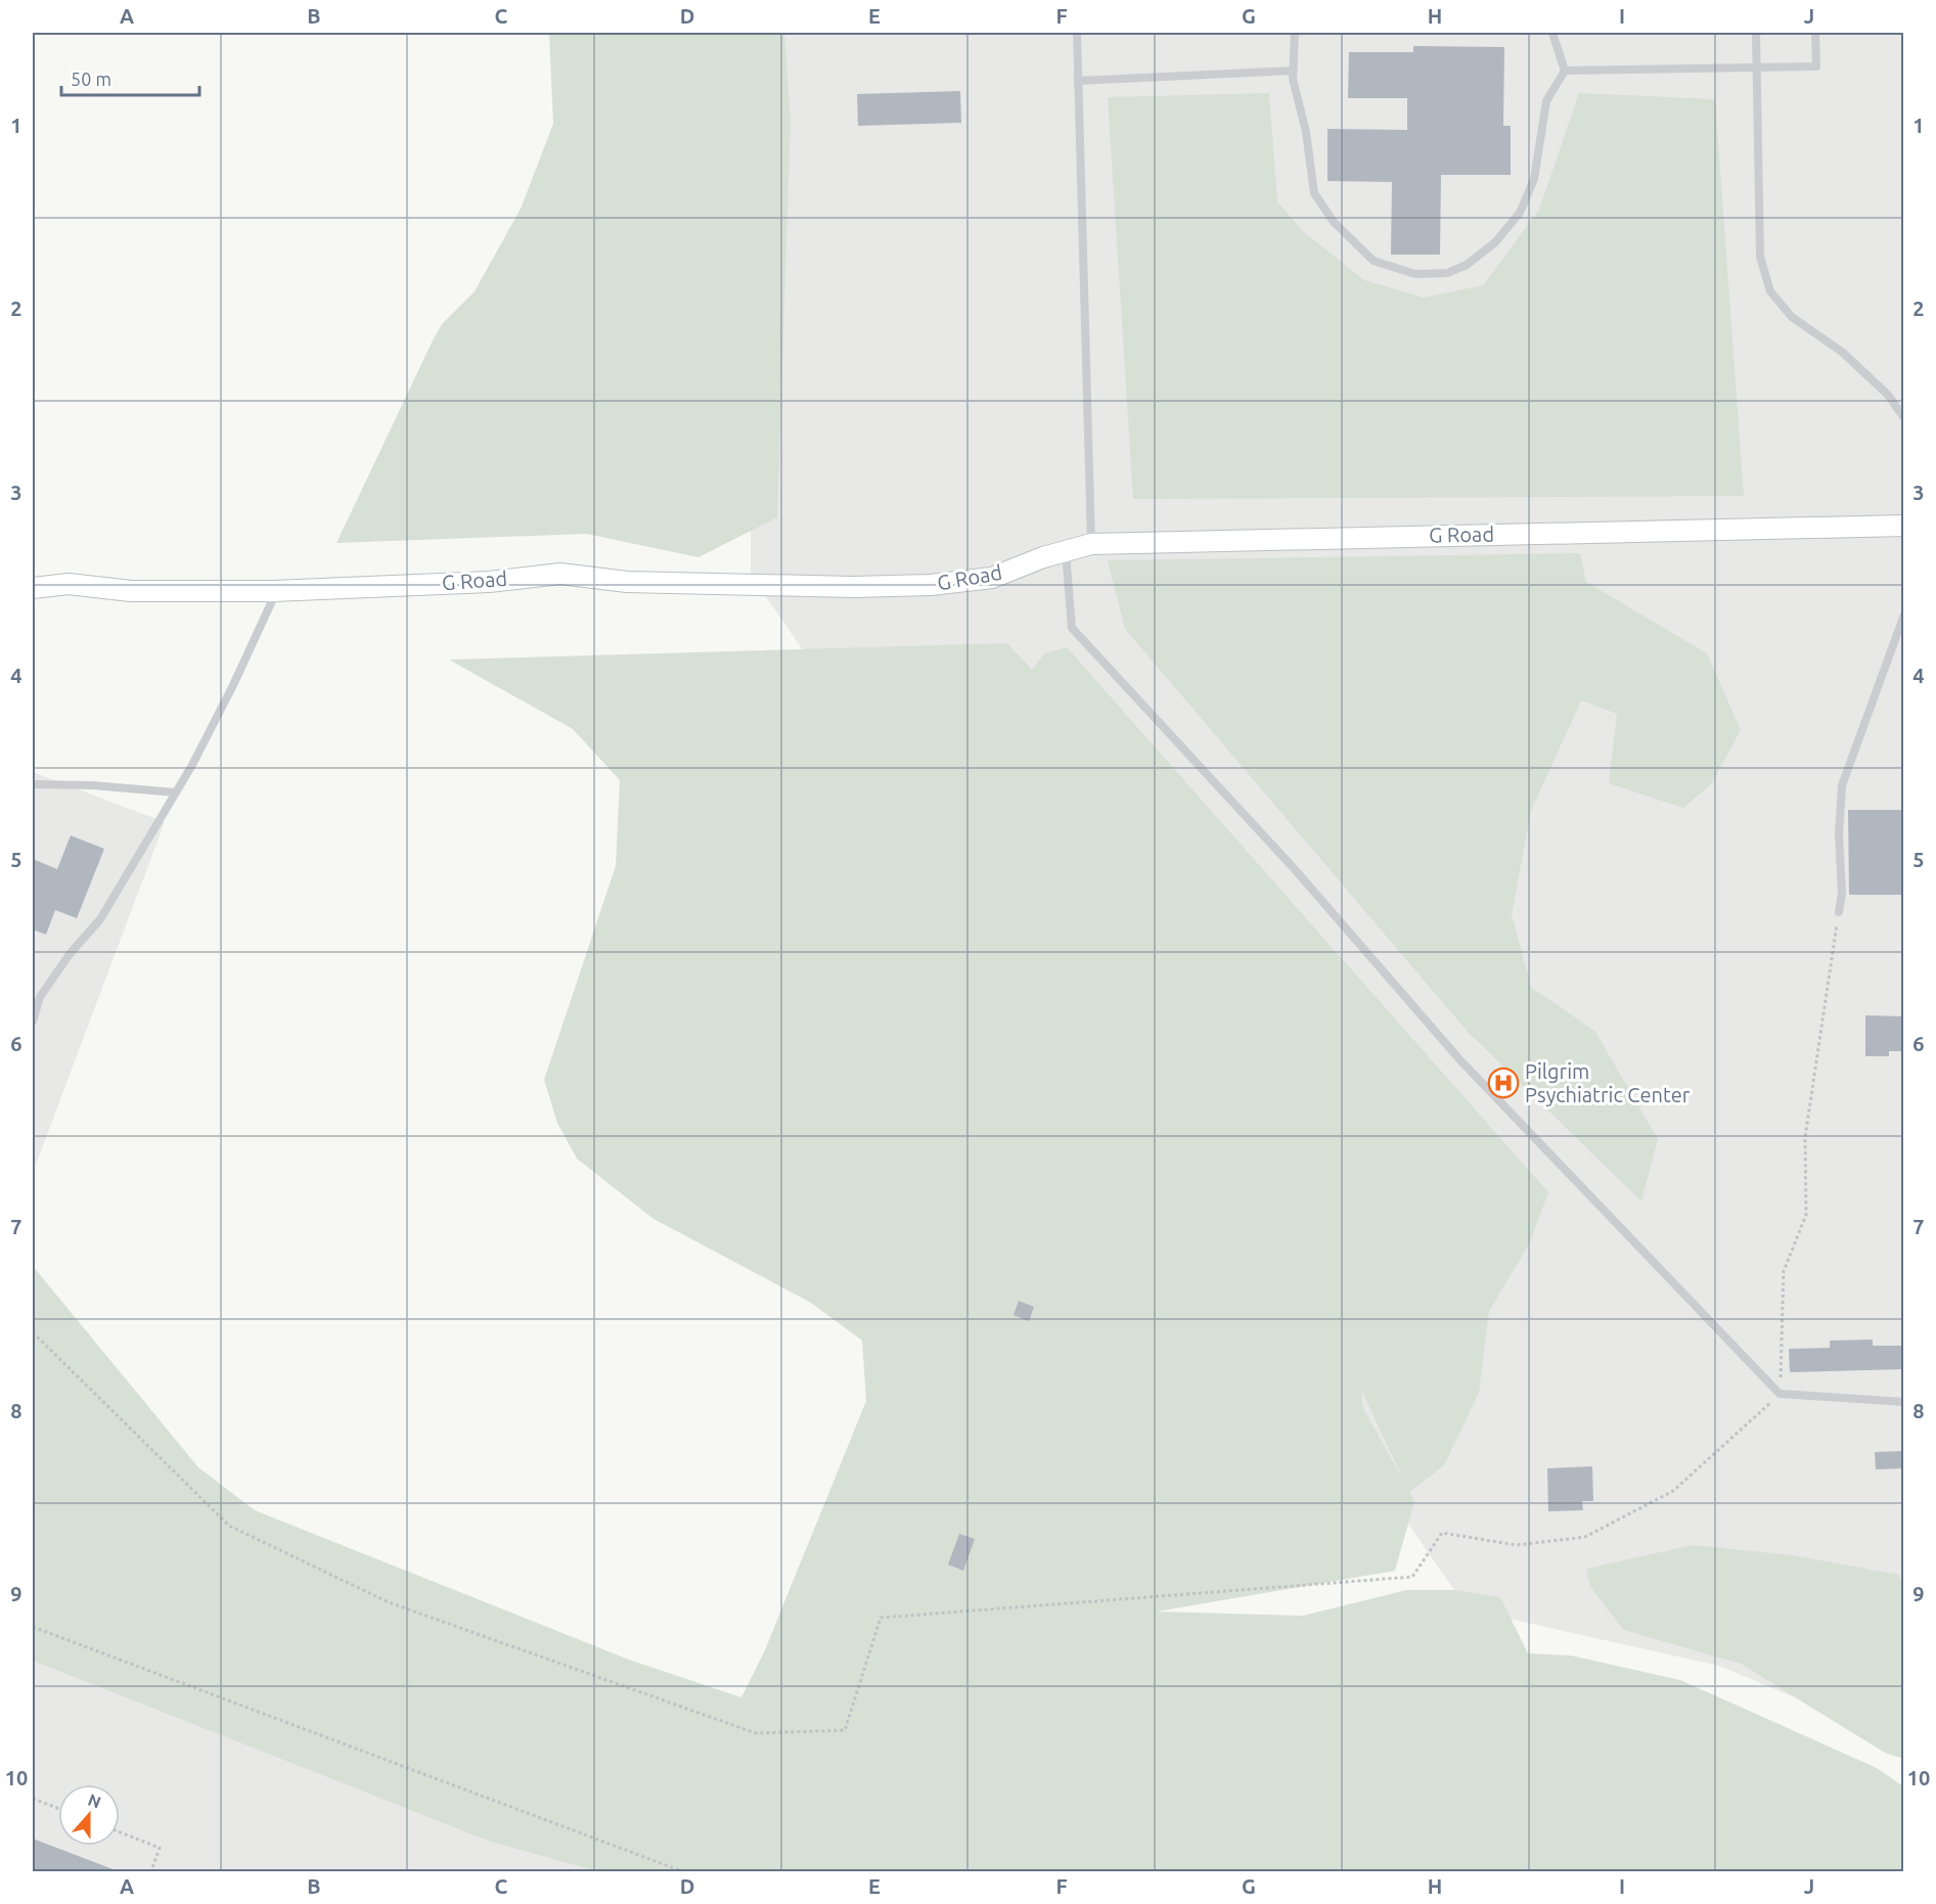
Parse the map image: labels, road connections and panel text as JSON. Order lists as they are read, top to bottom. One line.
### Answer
{"streets":{"street":["G Road"]},"places":{"hospital":["Pilgrim Psychiatric Center"]},"scale_bar":"50 m","north":"top","grid":{"columns":["A","B","C","D","E","F","G","H","I","J"],"rows":["1","2","3","4","5","6","7","8","9","10"]}}
